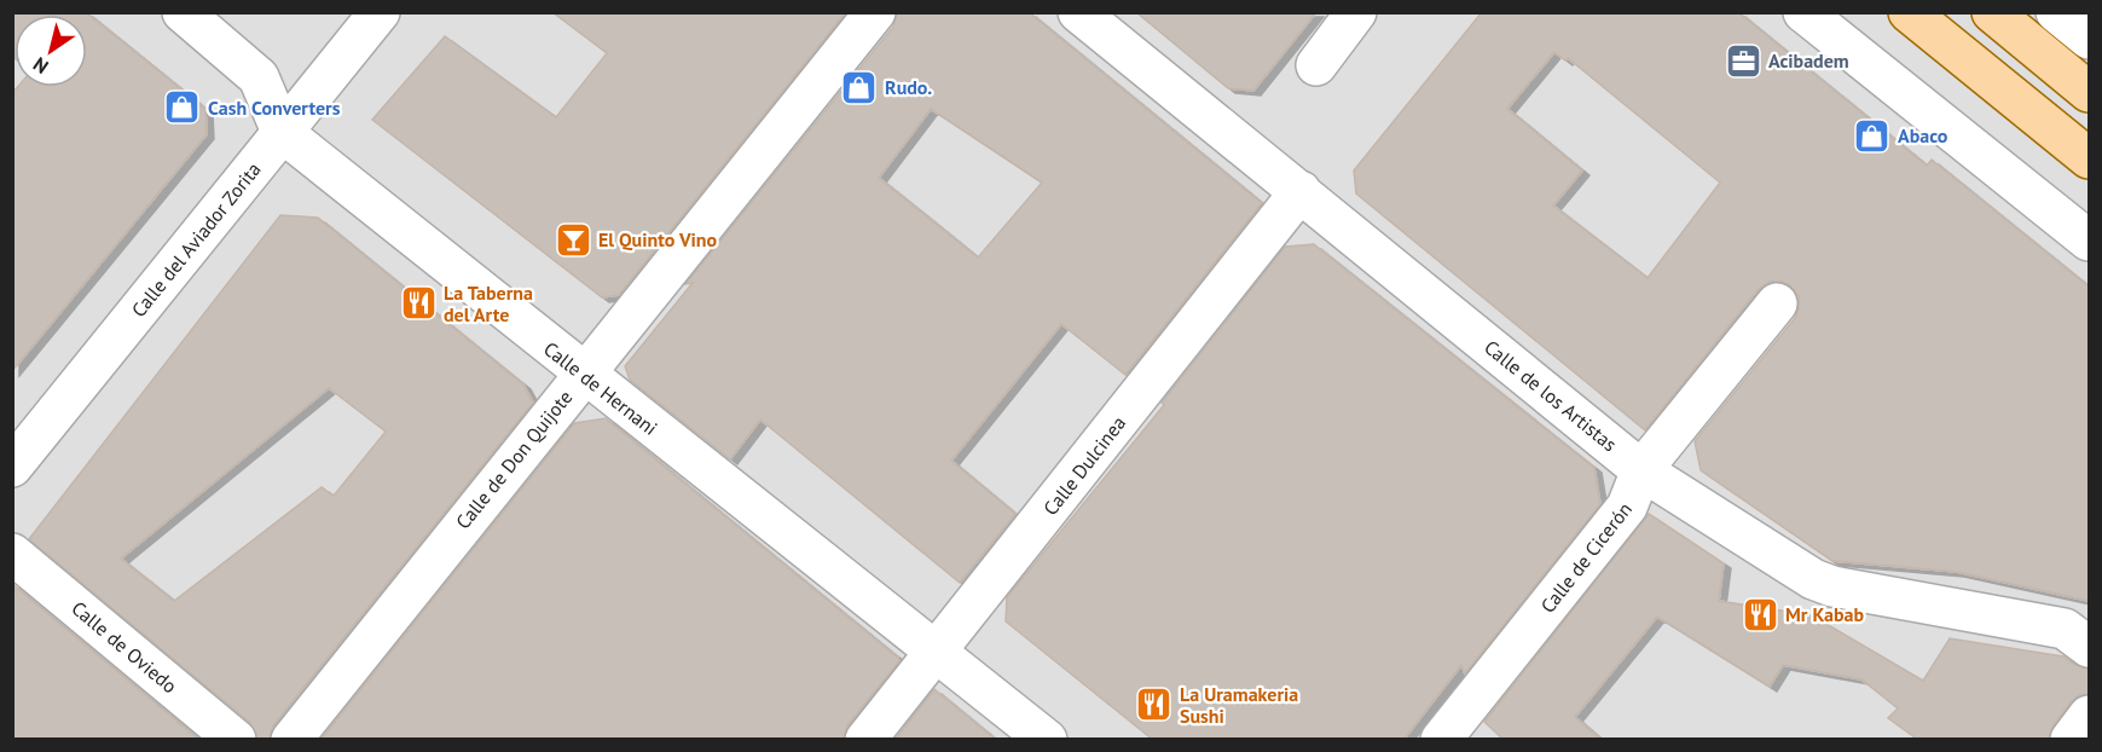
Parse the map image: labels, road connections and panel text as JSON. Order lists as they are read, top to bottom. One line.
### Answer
{"streets":{"street":["Calle del Aviador Zorita","Calle de Hernani","Calle de los Artistas","Calle de Don Quijote","Calle Dulcinea","Calle de Cicerón","Calle de Oviedo"]},"crossings":[["Calle del Aviador Zorita","Calle de Hernani"],["Calle de Hernani","Calle de Don Quijote"],["Calle de Hernani","Calle Dulcinea"],["Calle de los Artistas","Calle Dulcinea"],["Calle de los Artistas","Calle de Cicerón"]],"places":{"office":["Acibadem"],"shop":["Rudo.","Cash Converters","Abaco"],"bar":["El Quinto Vino"],"restaurant":["La Taberna del Arte","Mr Kabab","La Uramakeria Sushi"]},"north":"bottom left"}
